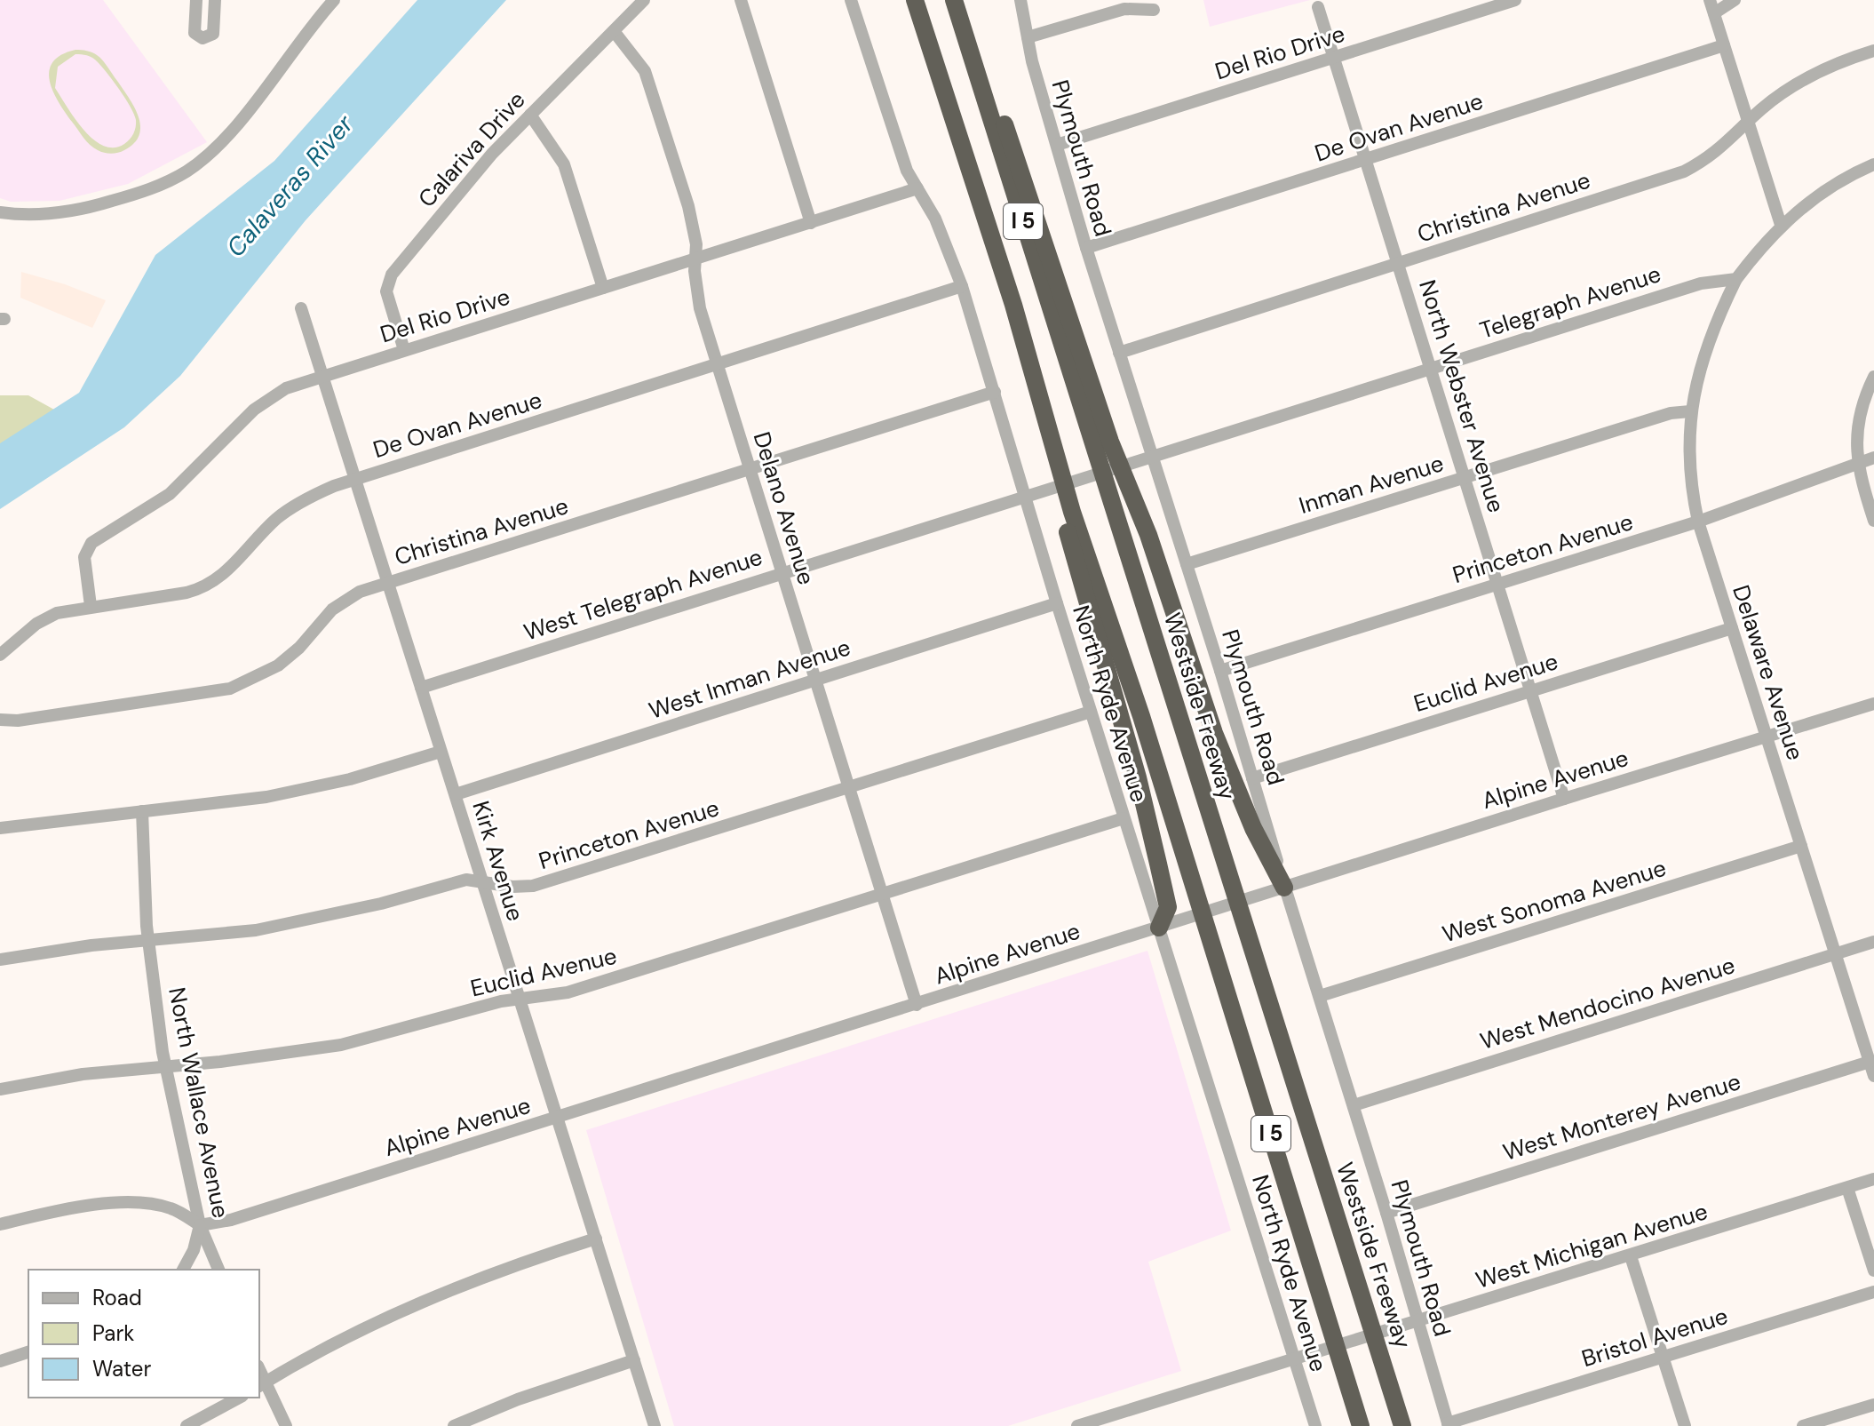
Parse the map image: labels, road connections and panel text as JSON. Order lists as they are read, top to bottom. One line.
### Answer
{"streets":{"highway":["I 5","Westside Freeway"],"street":["Del Rio Drive","De Ovan Avenue","Calariva Drive","Plymouth Road","Christina Avenue","Telegraph Avenue","North Webster Avenue","Inman Avenue","Delano Avenue","Princeton Avenue","West Telegraph Avenue","Delaware Avenue","West Inman Avenue","Euclid Avenue","North Ryde Avenue","Alpine Avenue","Kirk Avenue","West Sonoma Avenue","West Mendocino Avenue","North Wallace Avenue","West Monterey Avenue","West Michigan Avenue","Bristol Avenue"]},"crossings":[["Del Rio Drive","De Ovan Avenue"],["Del Rio Drive","Calariva Drive"],["Del Rio Drive","Plymouth Road"],["Del Rio Drive","North Webster Avenue"],["Del Rio Drive","Delano Avenue"],["Del Rio Drive","North Ryde Avenue"],["Del Rio Drive","Kirk Avenue"],["De Ovan Avenue","Plymouth Road"],["De Ovan Avenue","North Webster Avenue"],["De Ovan Avenue","Delano Avenue"],["De Ovan Avenue","North Ryde Avenue"],["De Ovan Avenue","Kirk Avenue"],["Calariva Drive","Delano Avenue"],["Plymouth Road","Christina Avenue"],["Plymouth Road","Telegraph Avenue"],["Plymouth Road","Inman Avenue"],["Plymouth Road","Princeton Avenue"],["Plymouth Road","Euclid Avenue"],["Plymouth Road","Alpine Avenue"],["Plymouth Road","West Sonoma Avenue"],["Plymouth Road","West Mendocino Avenue"],["Plymouth Road","West Monterey Avenue"],["Plymouth Road","West Michigan Avenue"],["Plymouth Road","Bristol Avenue"],["Christina Avenue","North Webster Avenue"],["Christina Avenue","Delano Avenue"],["Christina Avenue","North Ryde Avenue"],["Christina Avenue","Kirk Avenue"],["Telegraph Avenue","North Webster Avenue"],["Telegraph Avenue","West Telegraph Avenue"],["Telegraph Avenue","Delaware Avenue"],["North Webster Avenue","Inman Avenue"],["North Webster Avenue","Princeton Avenue"],["North Webster Avenue","Euclid Avenue"],["North Webster Avenue","Alpine Avenue"],["Inman Avenue","Delaware Avenue"],["Delano Avenue","Princeton Avenue"],["Delano Avenue","West Telegraph Avenue"],["Delano Avenue","West Inman Avenue"],["Delano Avenue","Euclid Avenue"],["Delano Avenue","Alpine Avenue"],["Princeton Avenue","Delaware Avenue"],["Princeton Avenue","North Ryde Avenue"],["Princeton Avenue","Kirk Avenue"],["Princeton Avenue","North Wallace Avenue"],["West Telegraph Avenue","North Ryde Avenue"],["West Telegraph Avenue","Kirk Avenue"],["Delaware Avenue","Euclid Avenue"],["Delaware Avenue","Alpine Avenue"],["Delaware Avenue","West Sonoma Avenue"],["Delaware Avenue","West Mendocino Avenue"],["Delaware Avenue","West Monterey Avenue"],["West Inman Avenue","North Ryde Avenue"],["West Inman Avenue","Kirk Avenue"],["Euclid Avenue","North Ryde Avenue"],["Euclid Avenue","Kirk Avenue"],["Euclid Avenue","North Wallace Avenue"],["North Ryde Avenue","Alpine Avenue"],["North Ryde Avenue","West Michigan Avenue"],["Alpine Avenue","Kirk Avenue"],["Alpine Avenue","North Wallace Avenue"]],"water":["Calaveras River"],"legend":["Road","Park","Water"]}
